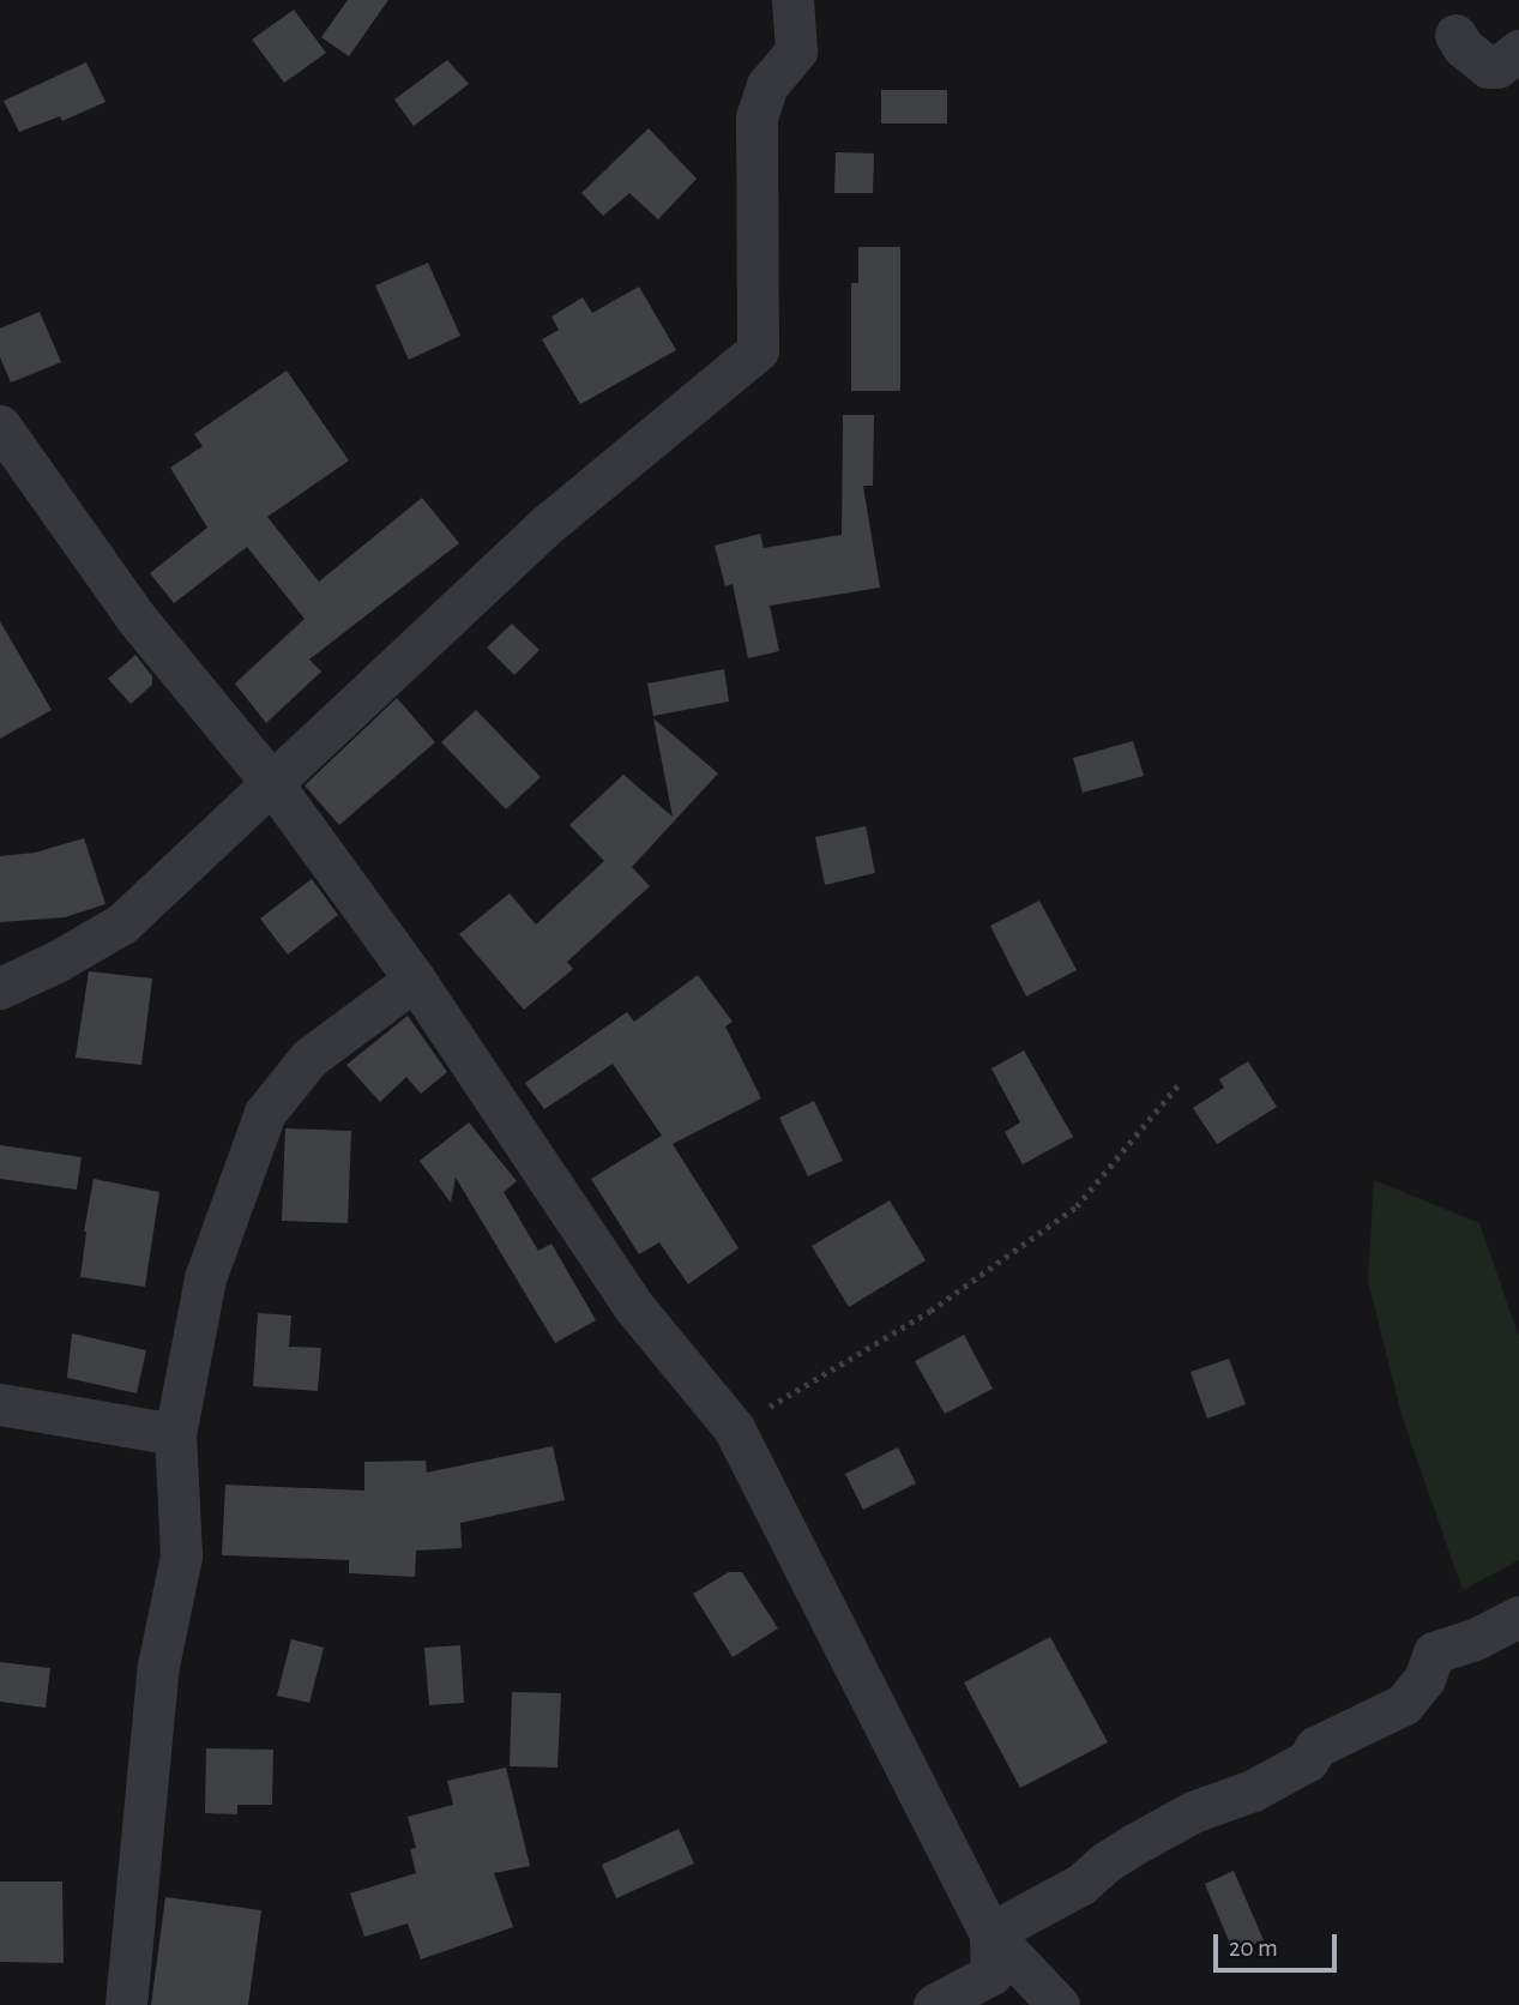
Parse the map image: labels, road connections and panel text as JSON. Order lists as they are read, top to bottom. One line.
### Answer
{"scale_bar":"20 m"}
